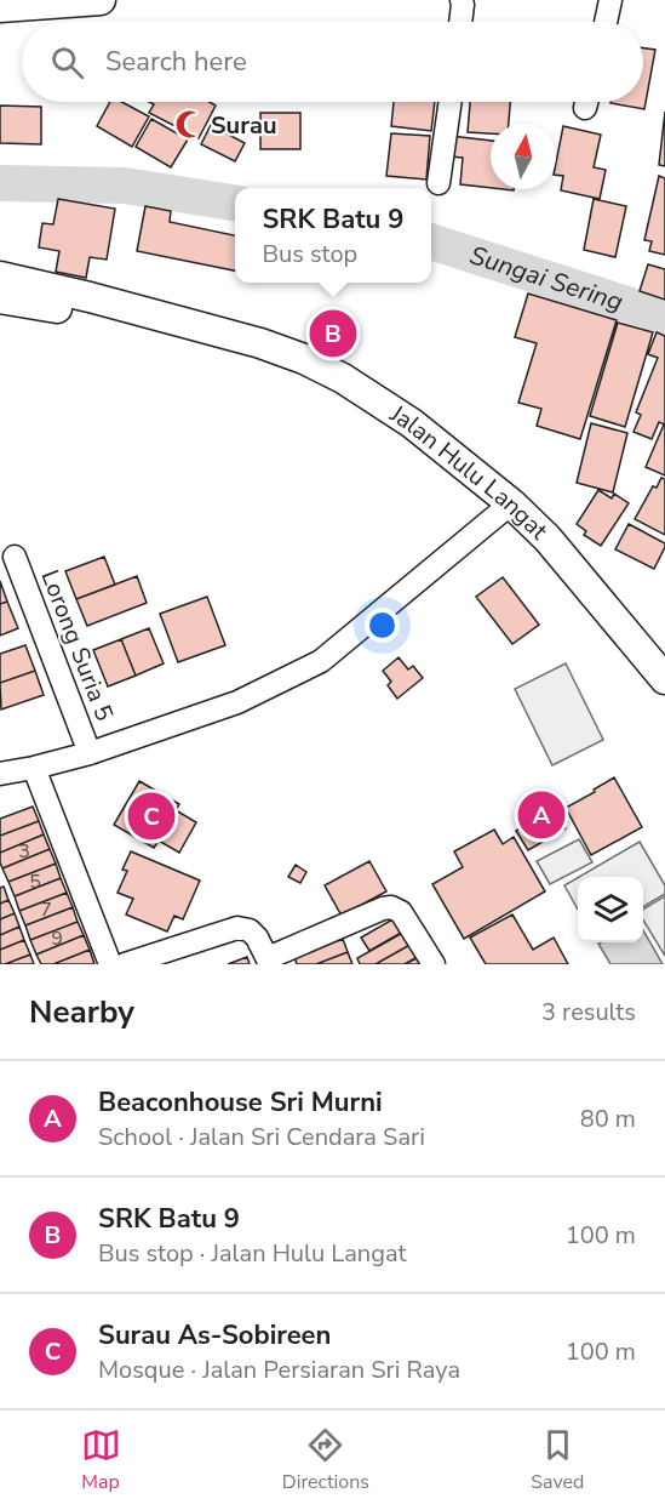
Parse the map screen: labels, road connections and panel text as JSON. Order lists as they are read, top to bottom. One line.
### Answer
{"streets":{"main road":["Jalan Hulu Langat"],"street":["Lorong Suria 5"]},"water":["Sungai Sering"],"places":{"mosque":["Surau"]},"house_numbers":["3","5","7","9"],"north":"top","page":{"search":"Search here","popup":["SRK Batu 9","Bus stop"],"pins":["B","A","C"],"heading":["Nearby","3 results"],"list":[{"mark":"A","name":"Beaconhouse Sri Murni","note":"School · Jalan Sri Cendara Sari","value":"80 m"},{"mark":"B","name":"SRK Batu 9","note":"Bus stop · Jalan Hulu Langat","value":"100 m"},{"mark":"C","name":"Surau As-Sobireen","note":"Mosque · Jalan Persiaran Sri Raya","value":"100 m"}],"nav":["Map","Directions","Saved"]}}
